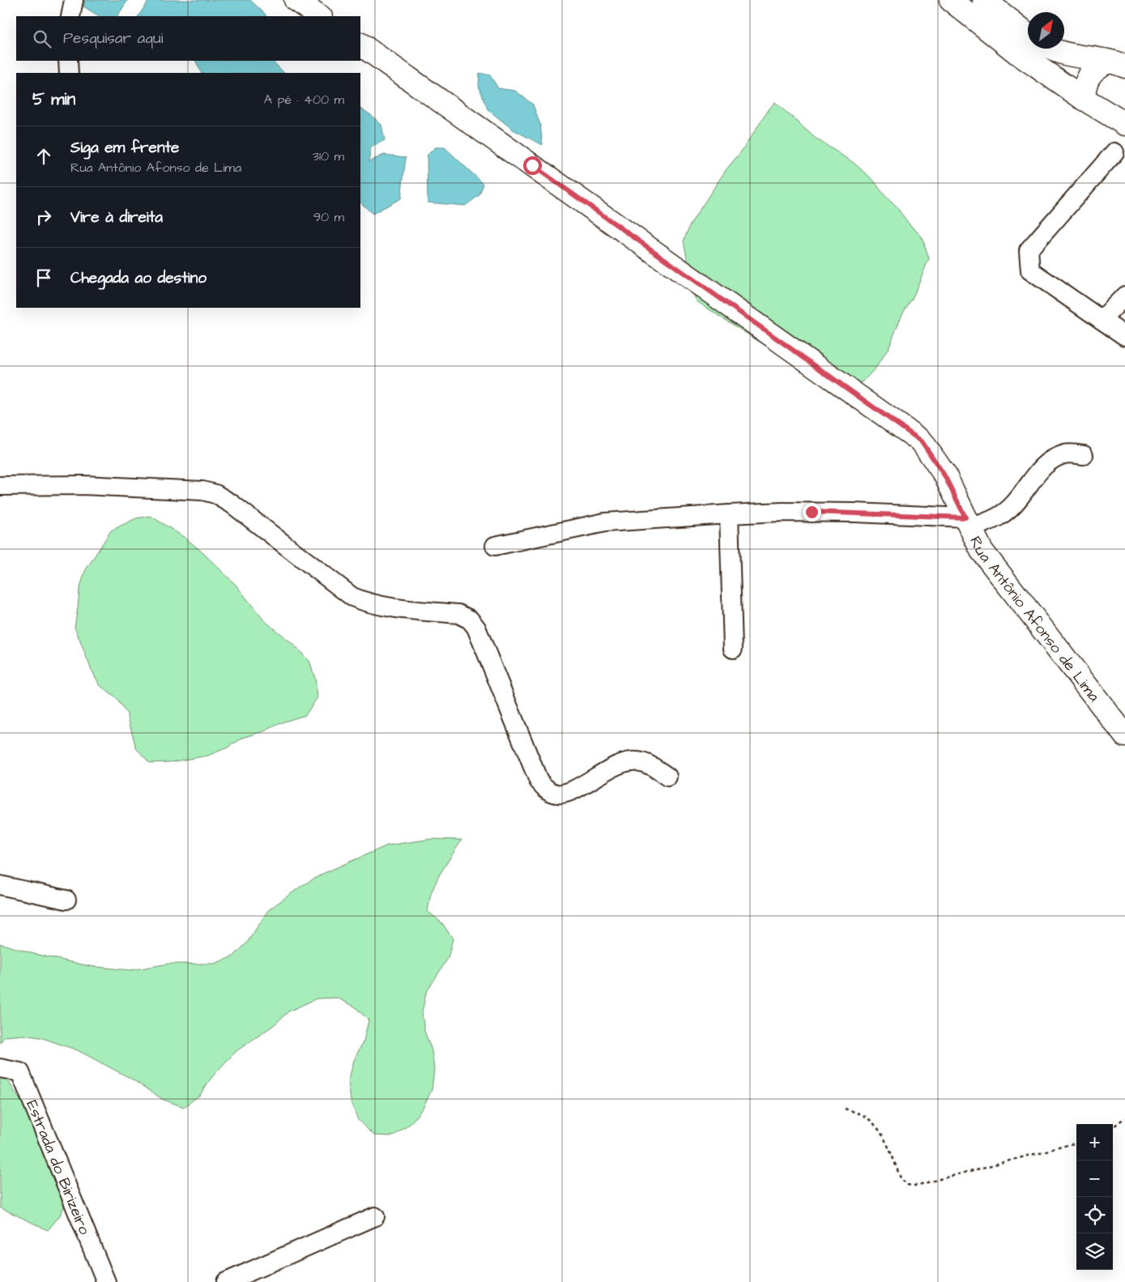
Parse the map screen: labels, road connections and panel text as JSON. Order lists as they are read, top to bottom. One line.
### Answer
{"streets":{"main road":["Rua Antônio Afonso de Lima"],"street":["Estrada do Birizeiro"]},"north":"top right","page":{"search":"Pesquisar aqui","heading":["5 min","A pé · 400 m"],"list":[["Siga em frente","Rua Antônio Afonso de Lima","310 m"],["Vire à direita","90 m"],"Chegada ao destino"],"map_buttons":["+","−"]}}
